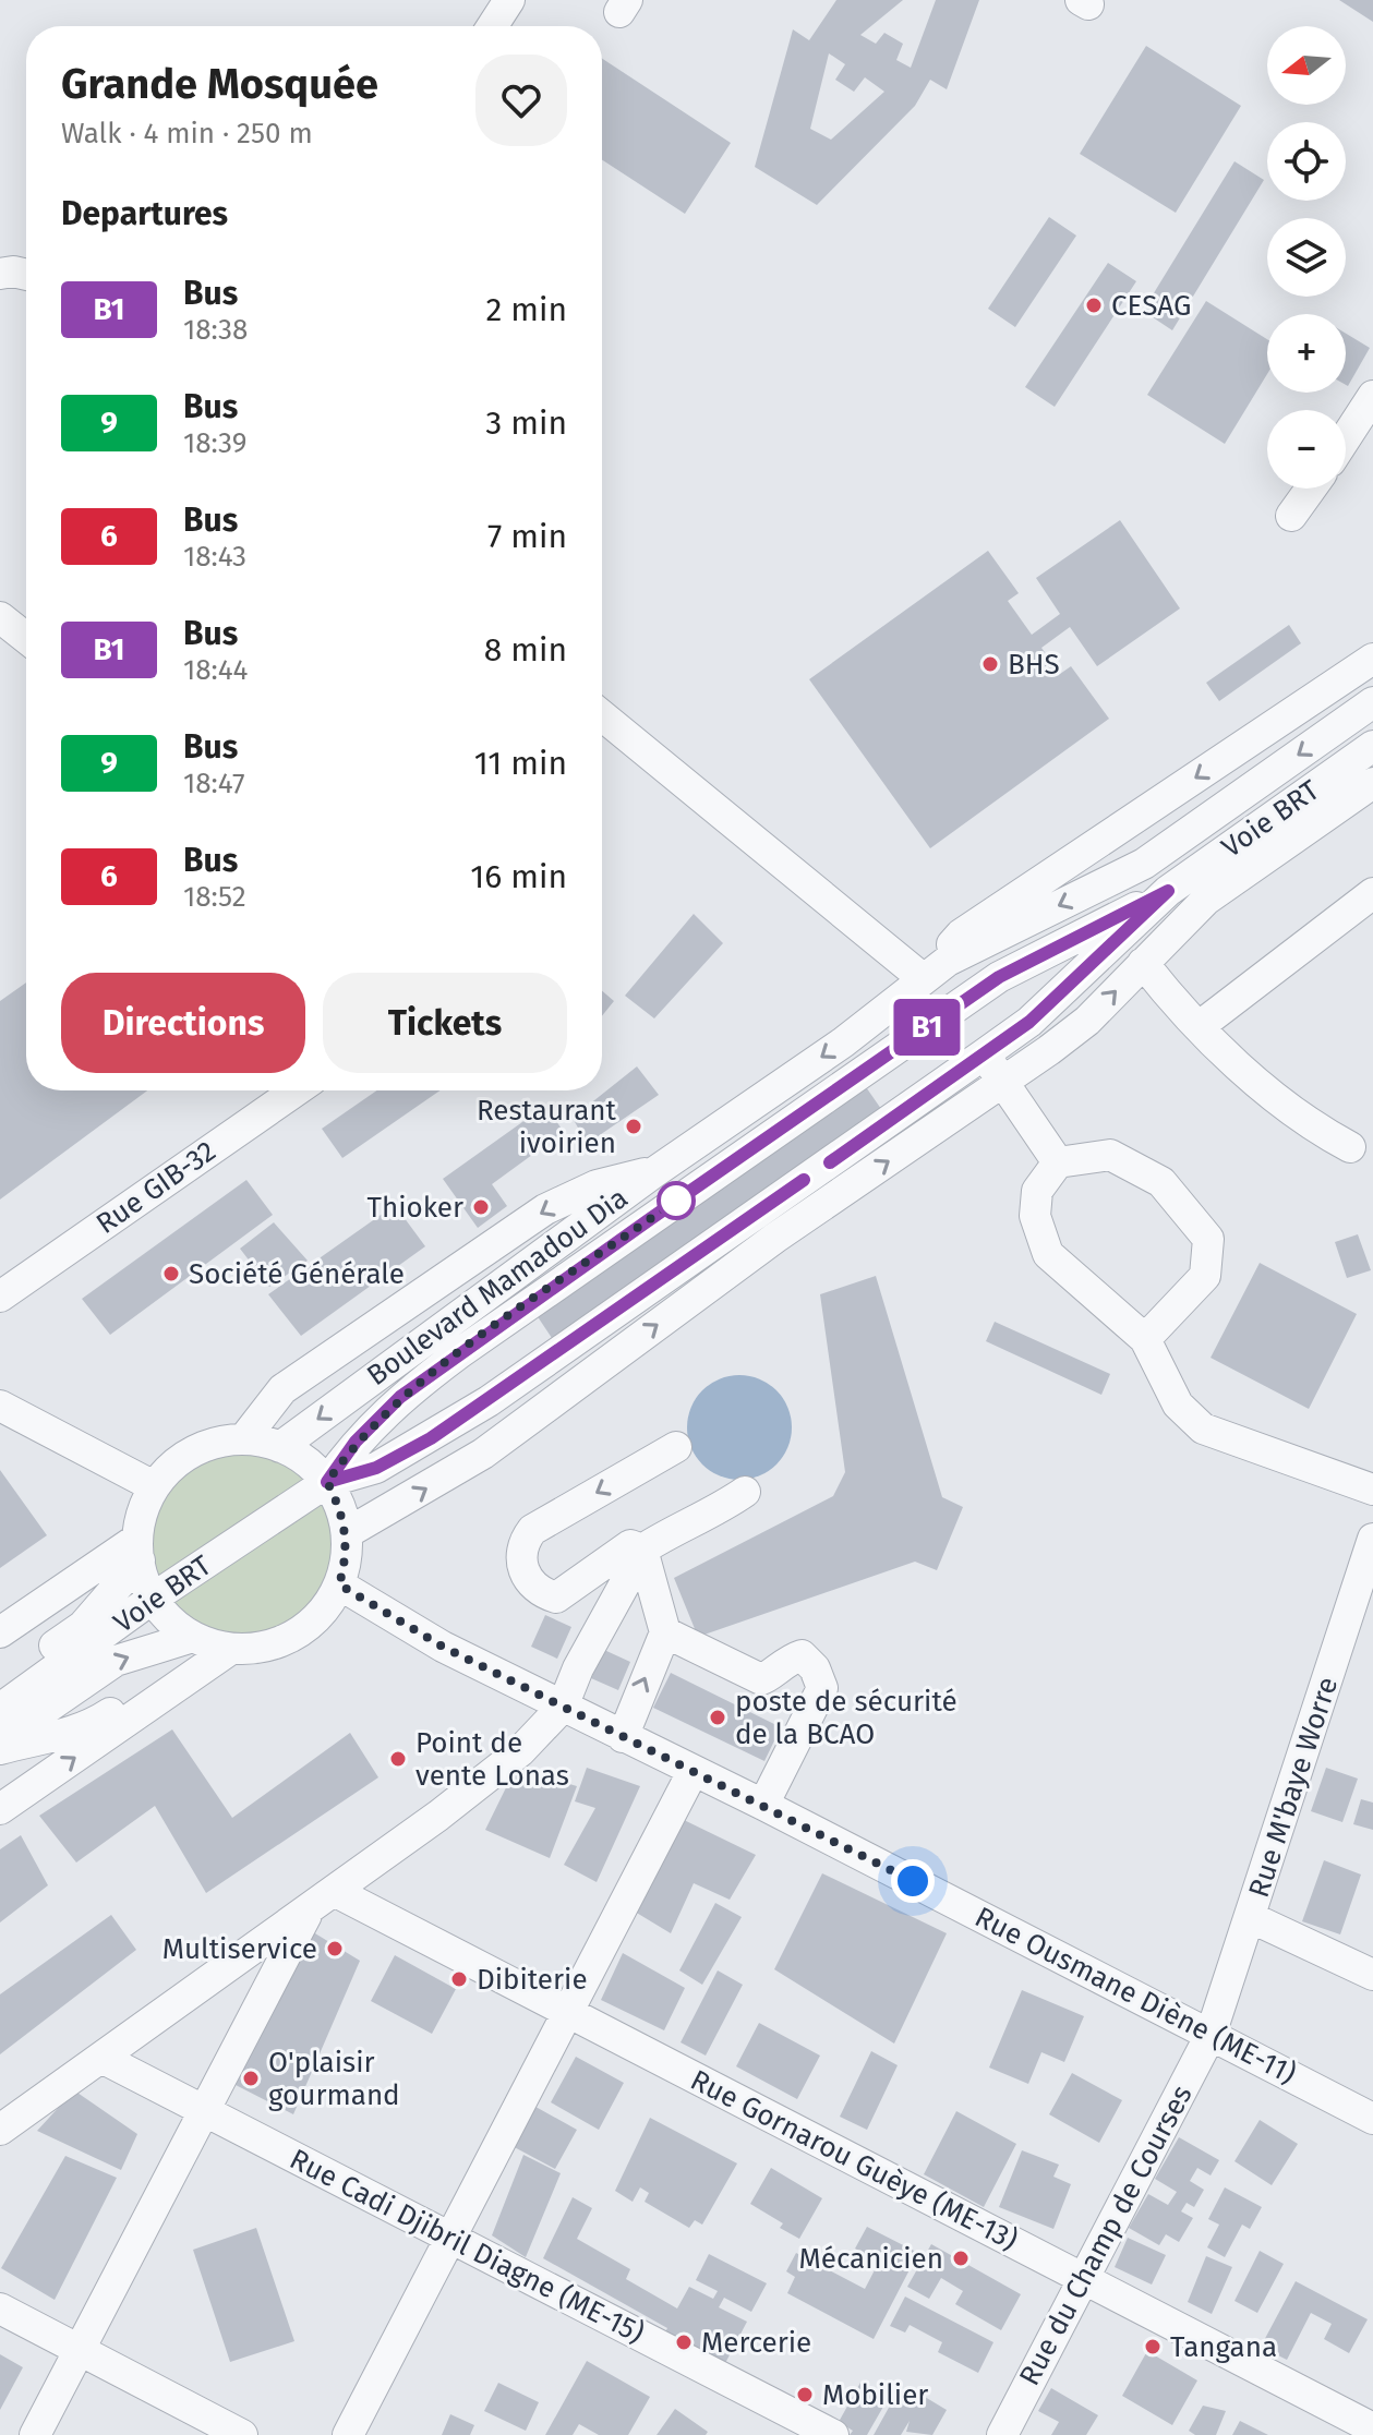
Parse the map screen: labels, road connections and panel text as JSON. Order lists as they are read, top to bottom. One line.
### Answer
{"streets":{"street":["Voie BRT","Rue GIB-32","Boulevard Mamadou Dia","Rue M'baye Worre","Rue Ousmane Diène (ME-11)","Rue Gornarou Guèye (ME-13)","Rue du Champ de Courses","Rue Cadi Djibril Diagne (ME-15)"]},"crossings":[["Rue M'baye Worre","Rue Ousmane Diène (ME-11)"],["Rue M'baye Worre","Rue du Champ de Courses"],["Rue Ousmane Diène (ME-11)","Rue du Champ de Courses"],["Rue Gornarou Guèye (ME-13)","Rue du Champ de Courses"]],"places":["CESAG","BHS","Restaurant ivoirien","Thioker","Société Générale","poste de sécurité de la BCAO","Point de vente Lonas","Multiservice","Dibiterie","O'plaisir gourmand","Mécanicien","Mercerie","Tangana","Mobilier"],"lines":["bus line B1"],"north":"left","page":{"on_map":"B1","map_buttons":["+","−"],"heading":[["Grande Mosquée","Walk · 4 min · 250 m"],"Departures"],"list":[{"mark":"B1","name":"Bus","note":"18:38","value":"2 min"},{"mark":"9","name":"Bus","note":"18:39","value":"3 min"},{"mark":"6","name":"Bus","note":"18:43","value":"7 min"},{"mark":"B1","name":"Bus","note":"18:44","value":"8 min"},{"mark":"9","name":"Bus","note":"18:47","value":"11 min"},{"mark":"6","name":"Bus","note":"18:52","value":"16 min"}],"buttons":["Directions","Tickets"]}}
